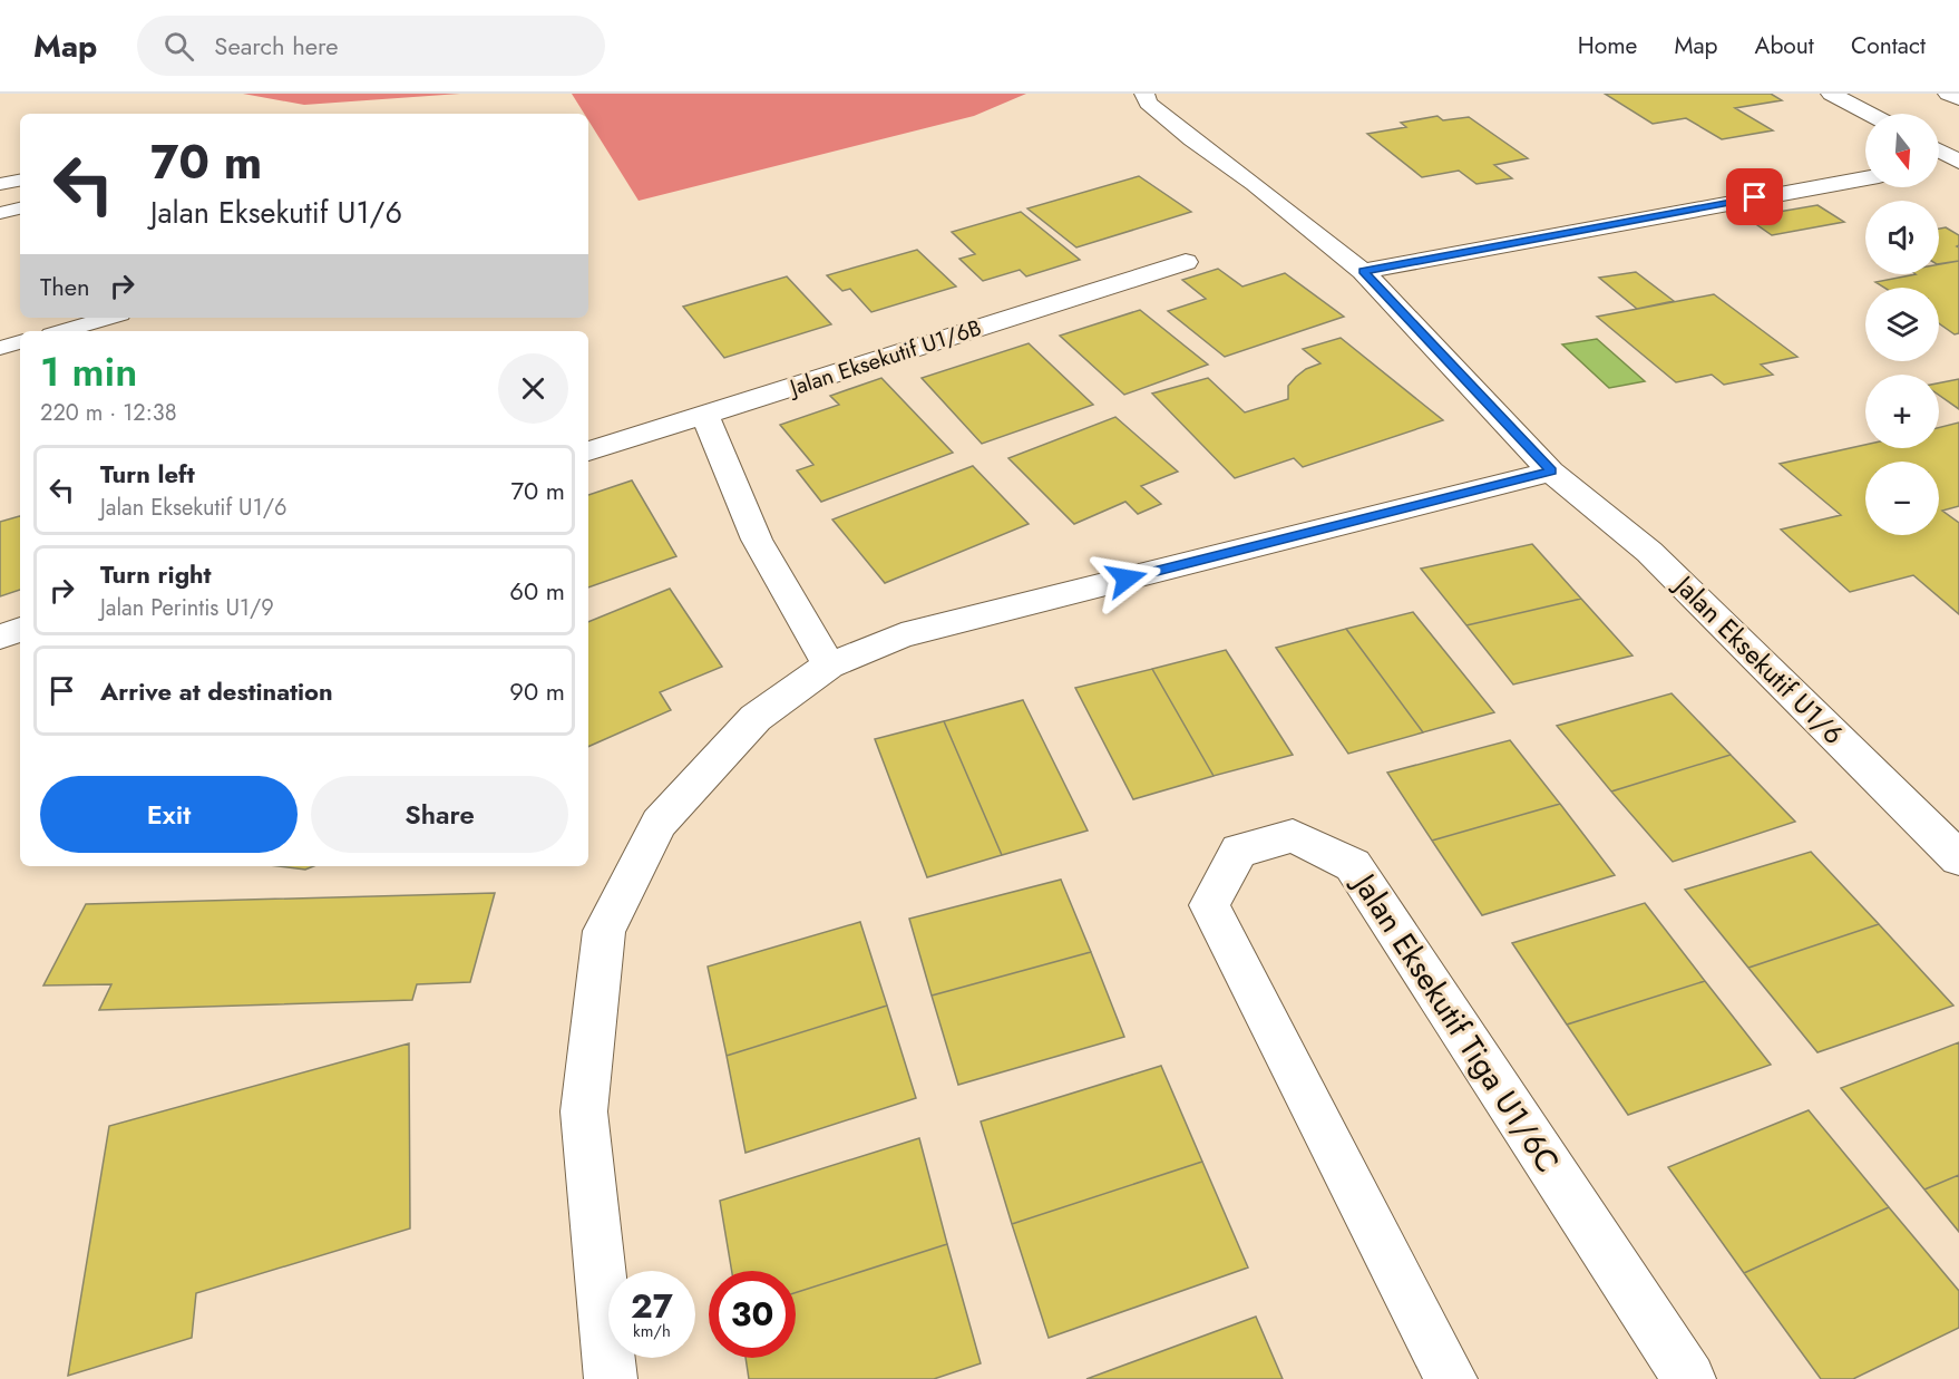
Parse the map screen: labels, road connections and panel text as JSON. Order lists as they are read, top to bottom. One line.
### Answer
{"streets":{"street":["Jalan Eksekutif U1/6B","Jalan Eksekutif U1/6","Jalan Eksekutif Tiga U1/6C"]},"north":"bottom","page":{"header":"Map","search":"Search here","nav":["Home","Map","About","Contact"],"map_buttons":["+","−"],"turn":["70 m","Jalan Eksekutif U1/6"],"then":"Then","heading":["1 min","220 m · 12:38"],"list":[{"name":"Turn left","note":"Jalan Eksekutif U1/6","value":"70 m"},{"name":"Turn right","note":"Jalan Perintis U1/9","value":"60 m"},{"name":"Arrive at destination","value":"90 m"}],"buttons":["Exit","Share"],"speed":"27 km/h","limit":"30"}}
